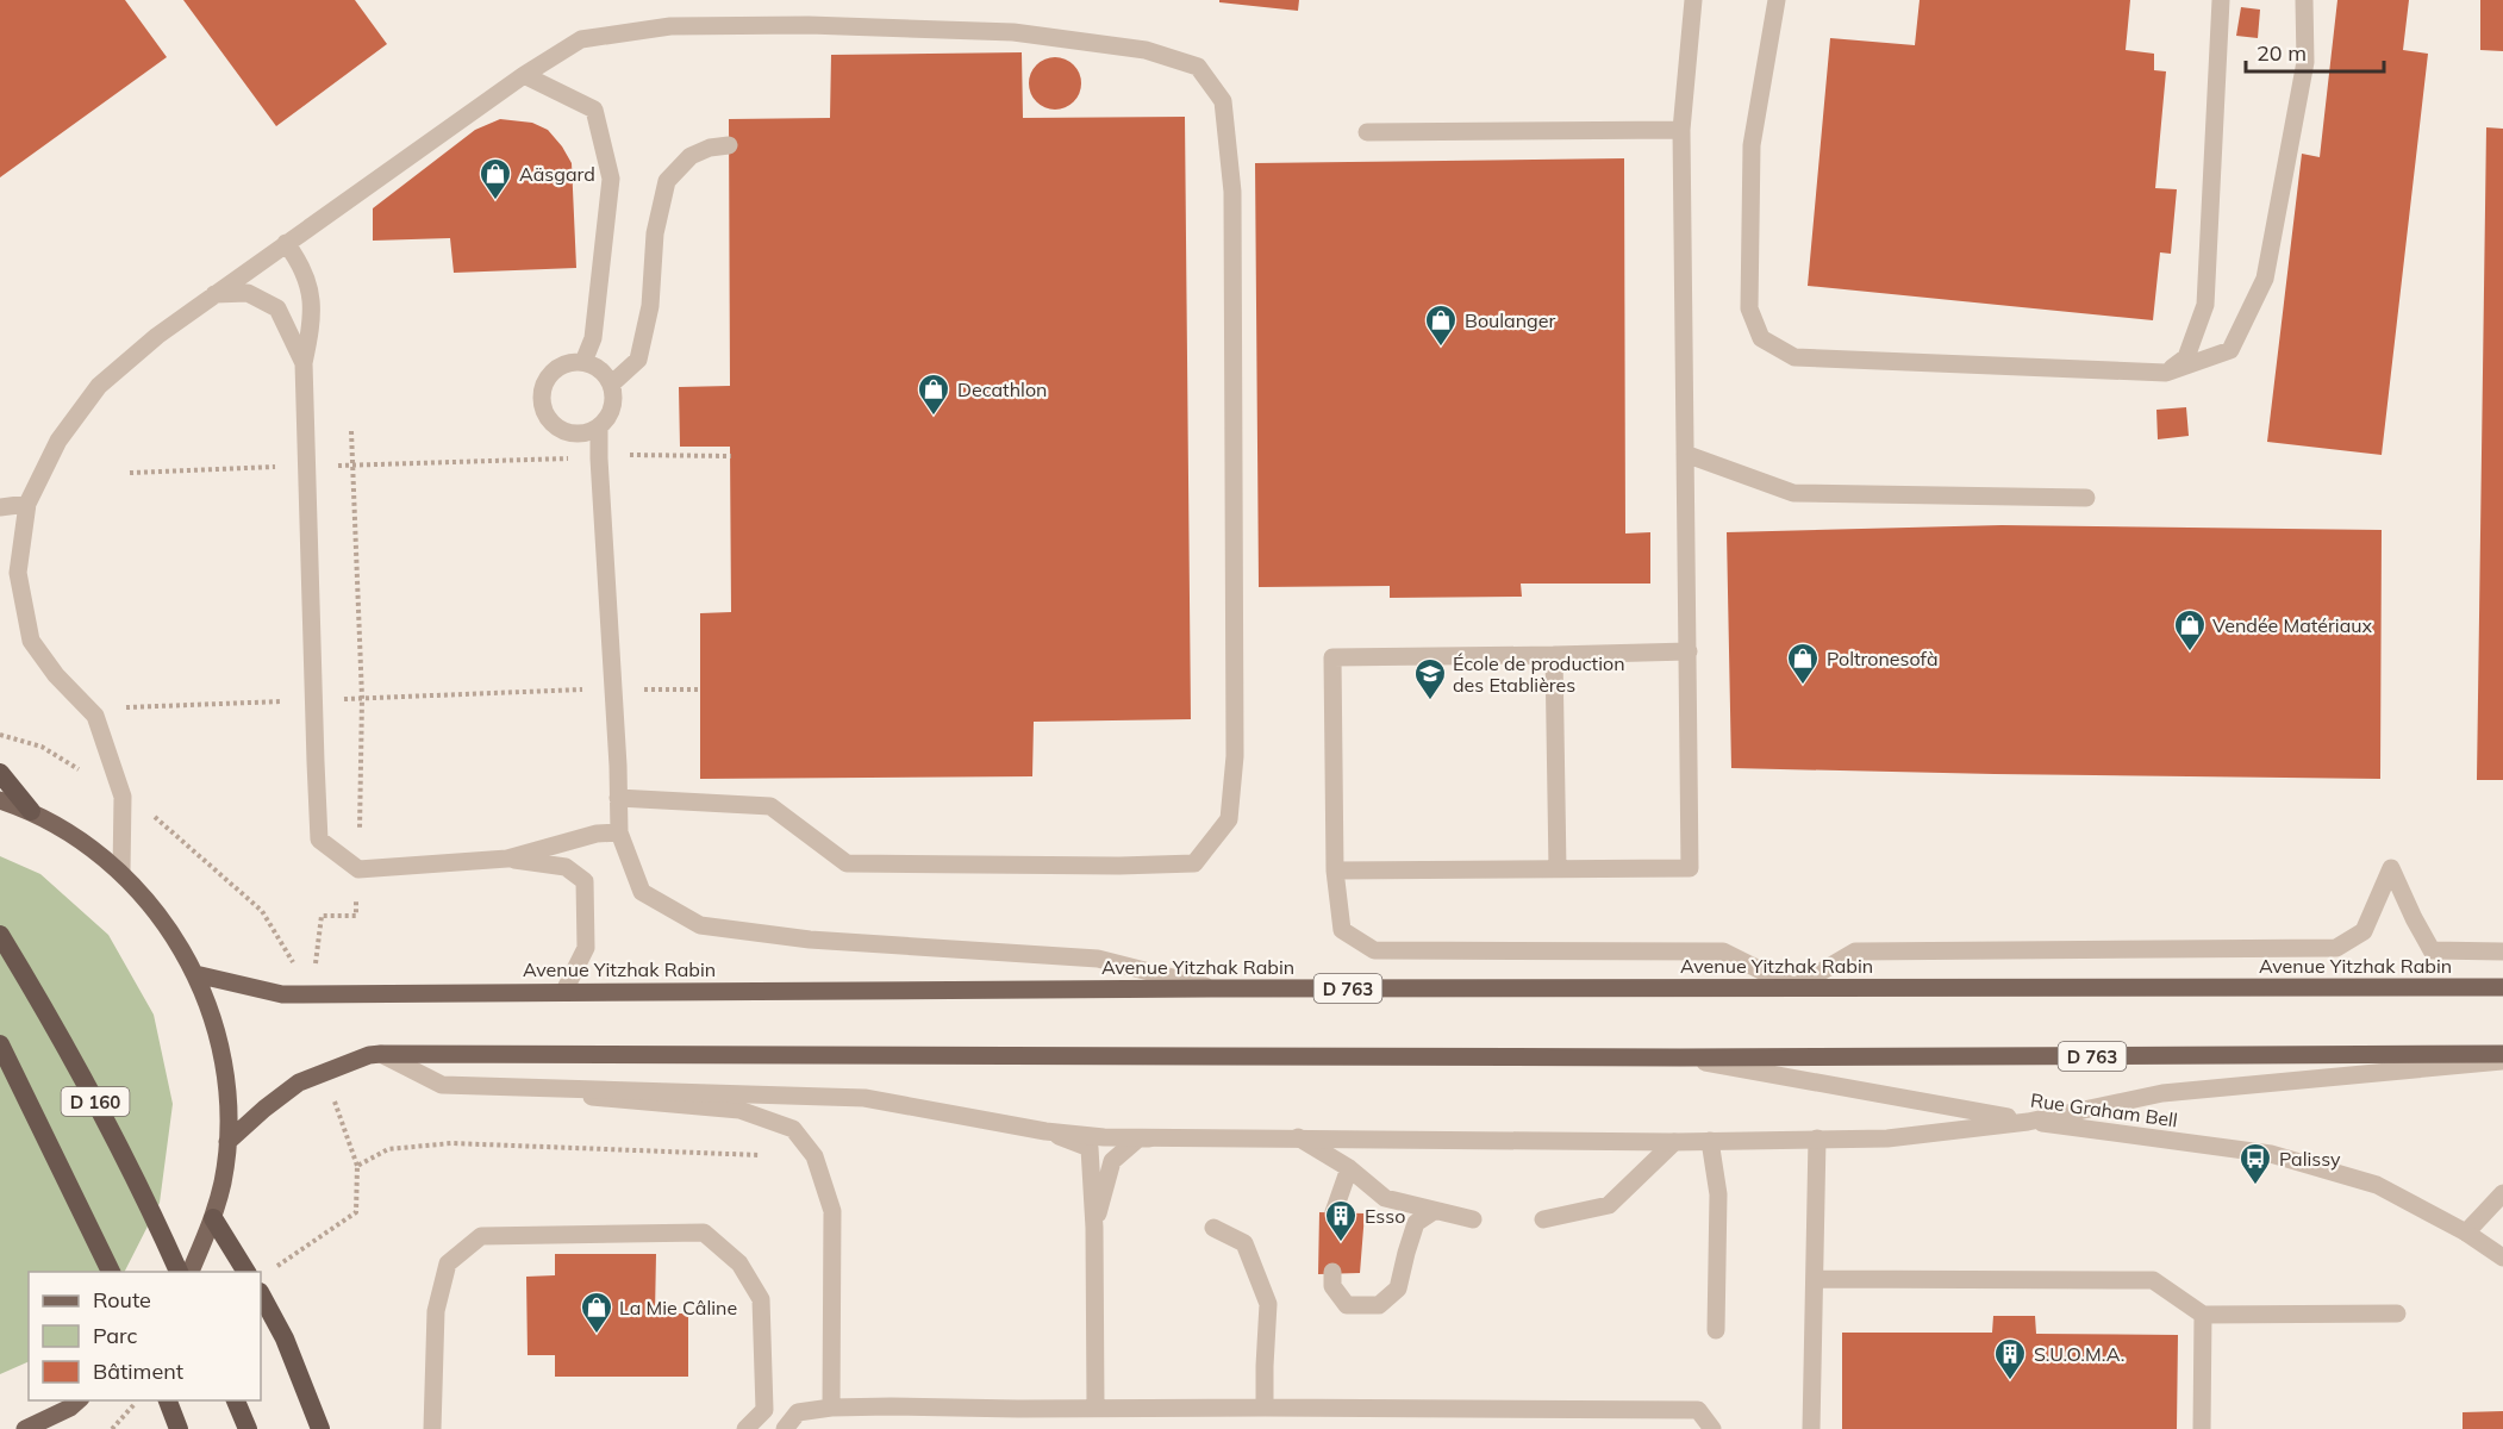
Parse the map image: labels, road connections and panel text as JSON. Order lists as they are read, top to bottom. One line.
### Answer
{"streets":{"highway":["D 160"],"main road":["Avenue Yitzhak Rabin","D 763"],"street":["Rue Graham Bell"]},"crossings":[["D 763","Rue Graham Bell"]],"places":{"shop":["Aäsgard","Boulanger","Decathlon","Vendée Matériaux","Poltronesofà","La Mie Câline"],"school or university":["École de production des Etablières"],"bus stop":["Palissy"],"building":["Esso","S.U.O.M.A."]},"legend":["Route","Parc","Bâtiment"],"scale_bar":"20 m"}
